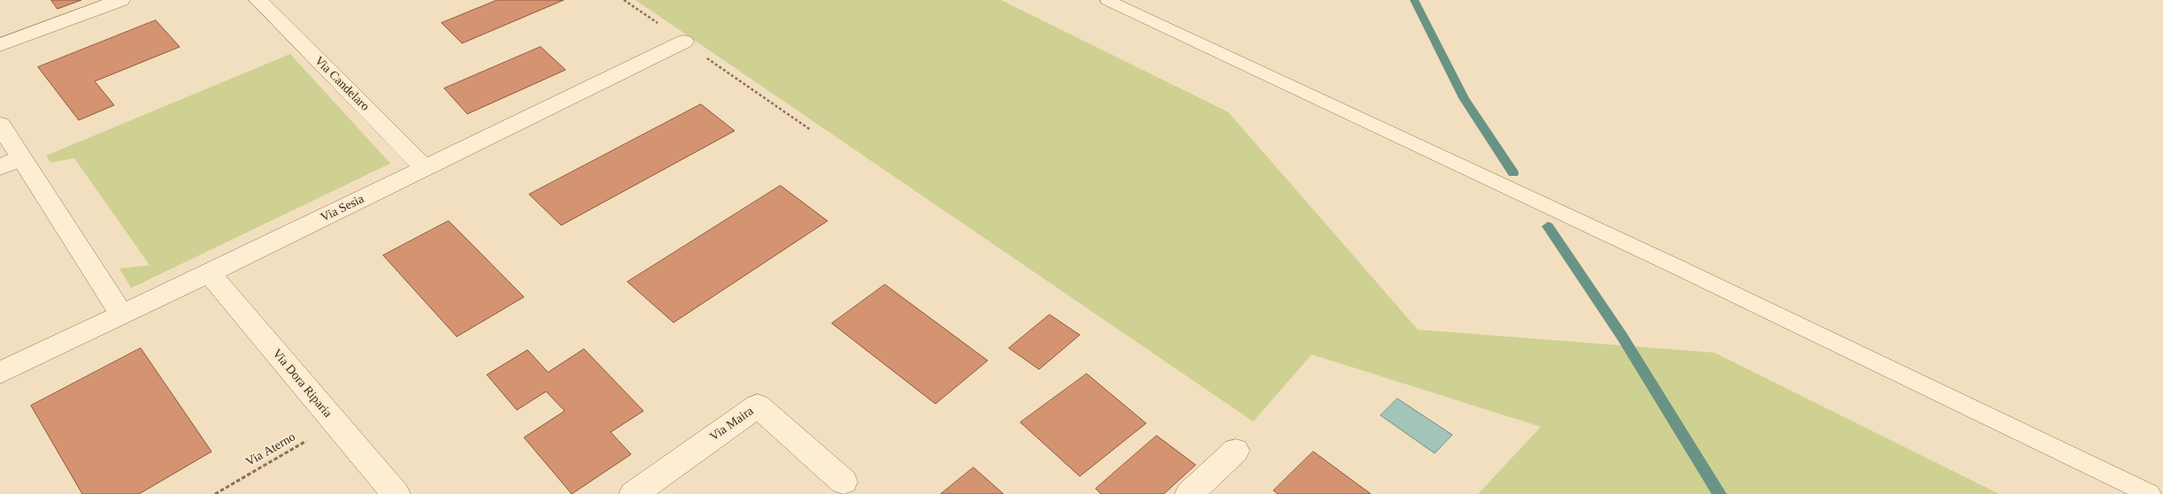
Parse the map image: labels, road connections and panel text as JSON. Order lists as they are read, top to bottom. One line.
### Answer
{"streets":{"street":["Via Candelaro","Via Sesia","Via Dora Riparia","Via Maira"],"path":["Via Aterno"]},"crossings":[["Via Candelaro","Via Sesia"],["Via Sesia","Via Dora Riparia"],["Via Dora Riparia","Via Aterno"]]}
